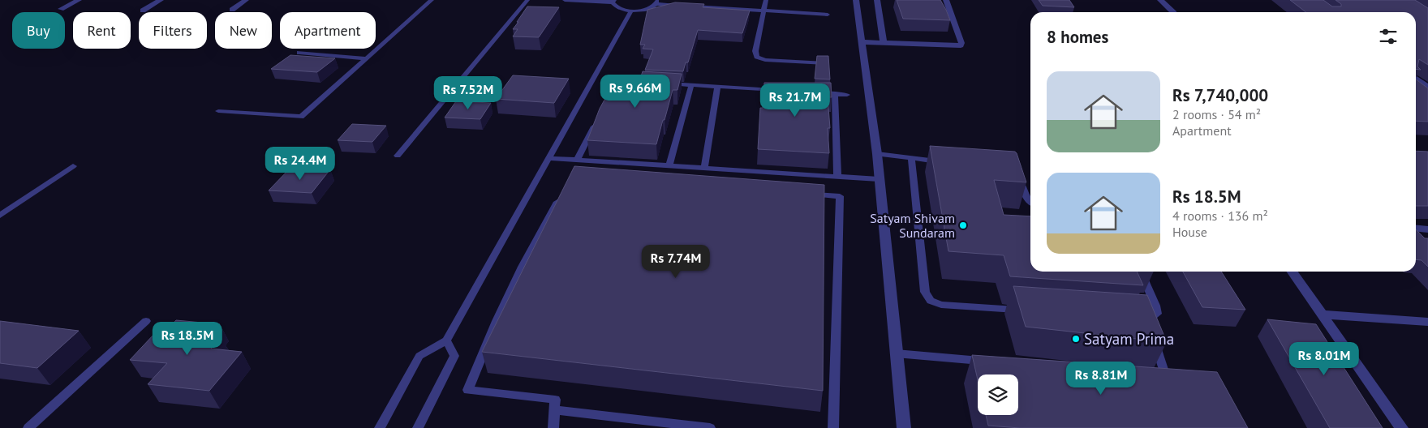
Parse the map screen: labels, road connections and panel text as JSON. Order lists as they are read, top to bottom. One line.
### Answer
{"places":["Satyam Shivam Sundaram","Satyam Prima"],"page":{"chip":["Buy","Rent","Filters","New","Apartment"],"heading":"8 homes","list":[{"name":"Rs 7,740,000","note":"2 rooms · 54 m² · Apartment"},{"name":"Rs 18.5M","note":"4 rooms · 136 m² · House"}],"price":["Rs 9.66M","Rs 7.52M","Rs 21.7M","Rs 24.4M","Rs 7.74M","Rs 18.5M","Rs 8.01M","Rs 8.81M"]}}
